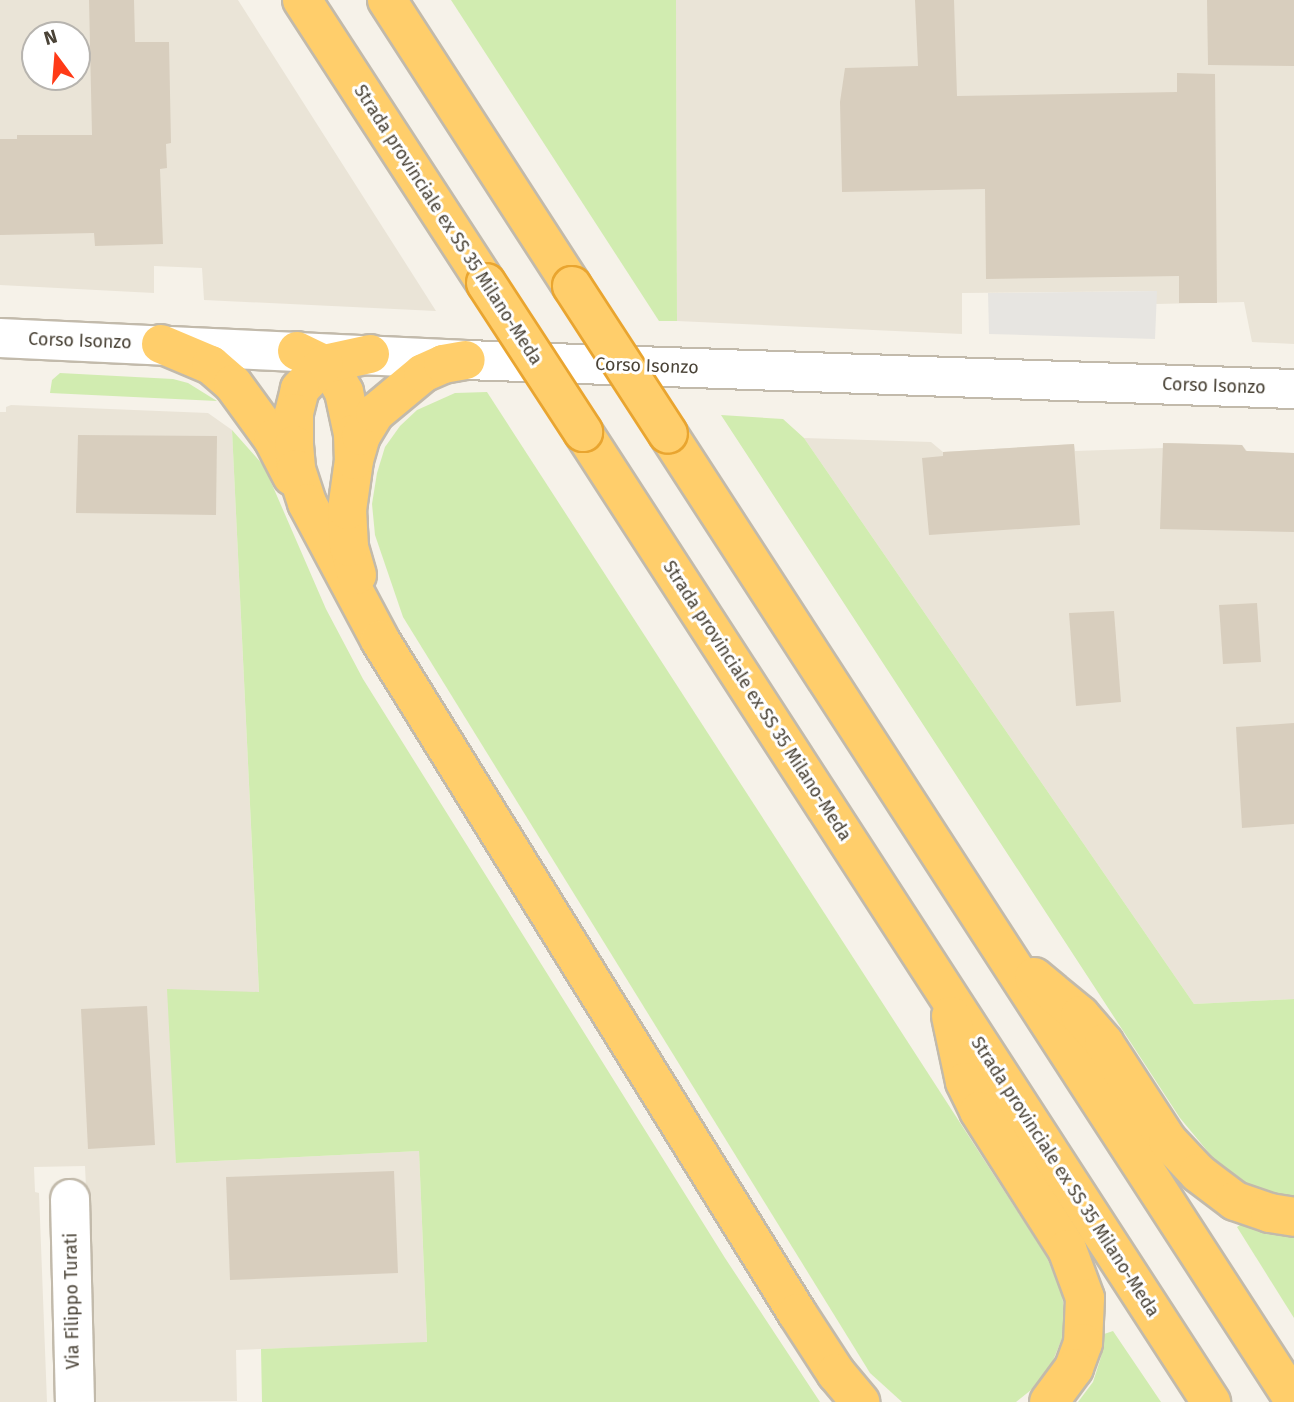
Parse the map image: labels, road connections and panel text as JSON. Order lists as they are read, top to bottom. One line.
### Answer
{"streets":{"highway":["Strada provinciale ex SS 35 Milano-Meda"],"street":["Corso Isonzo","Via Filippo Turati"]},"north":"top"}
